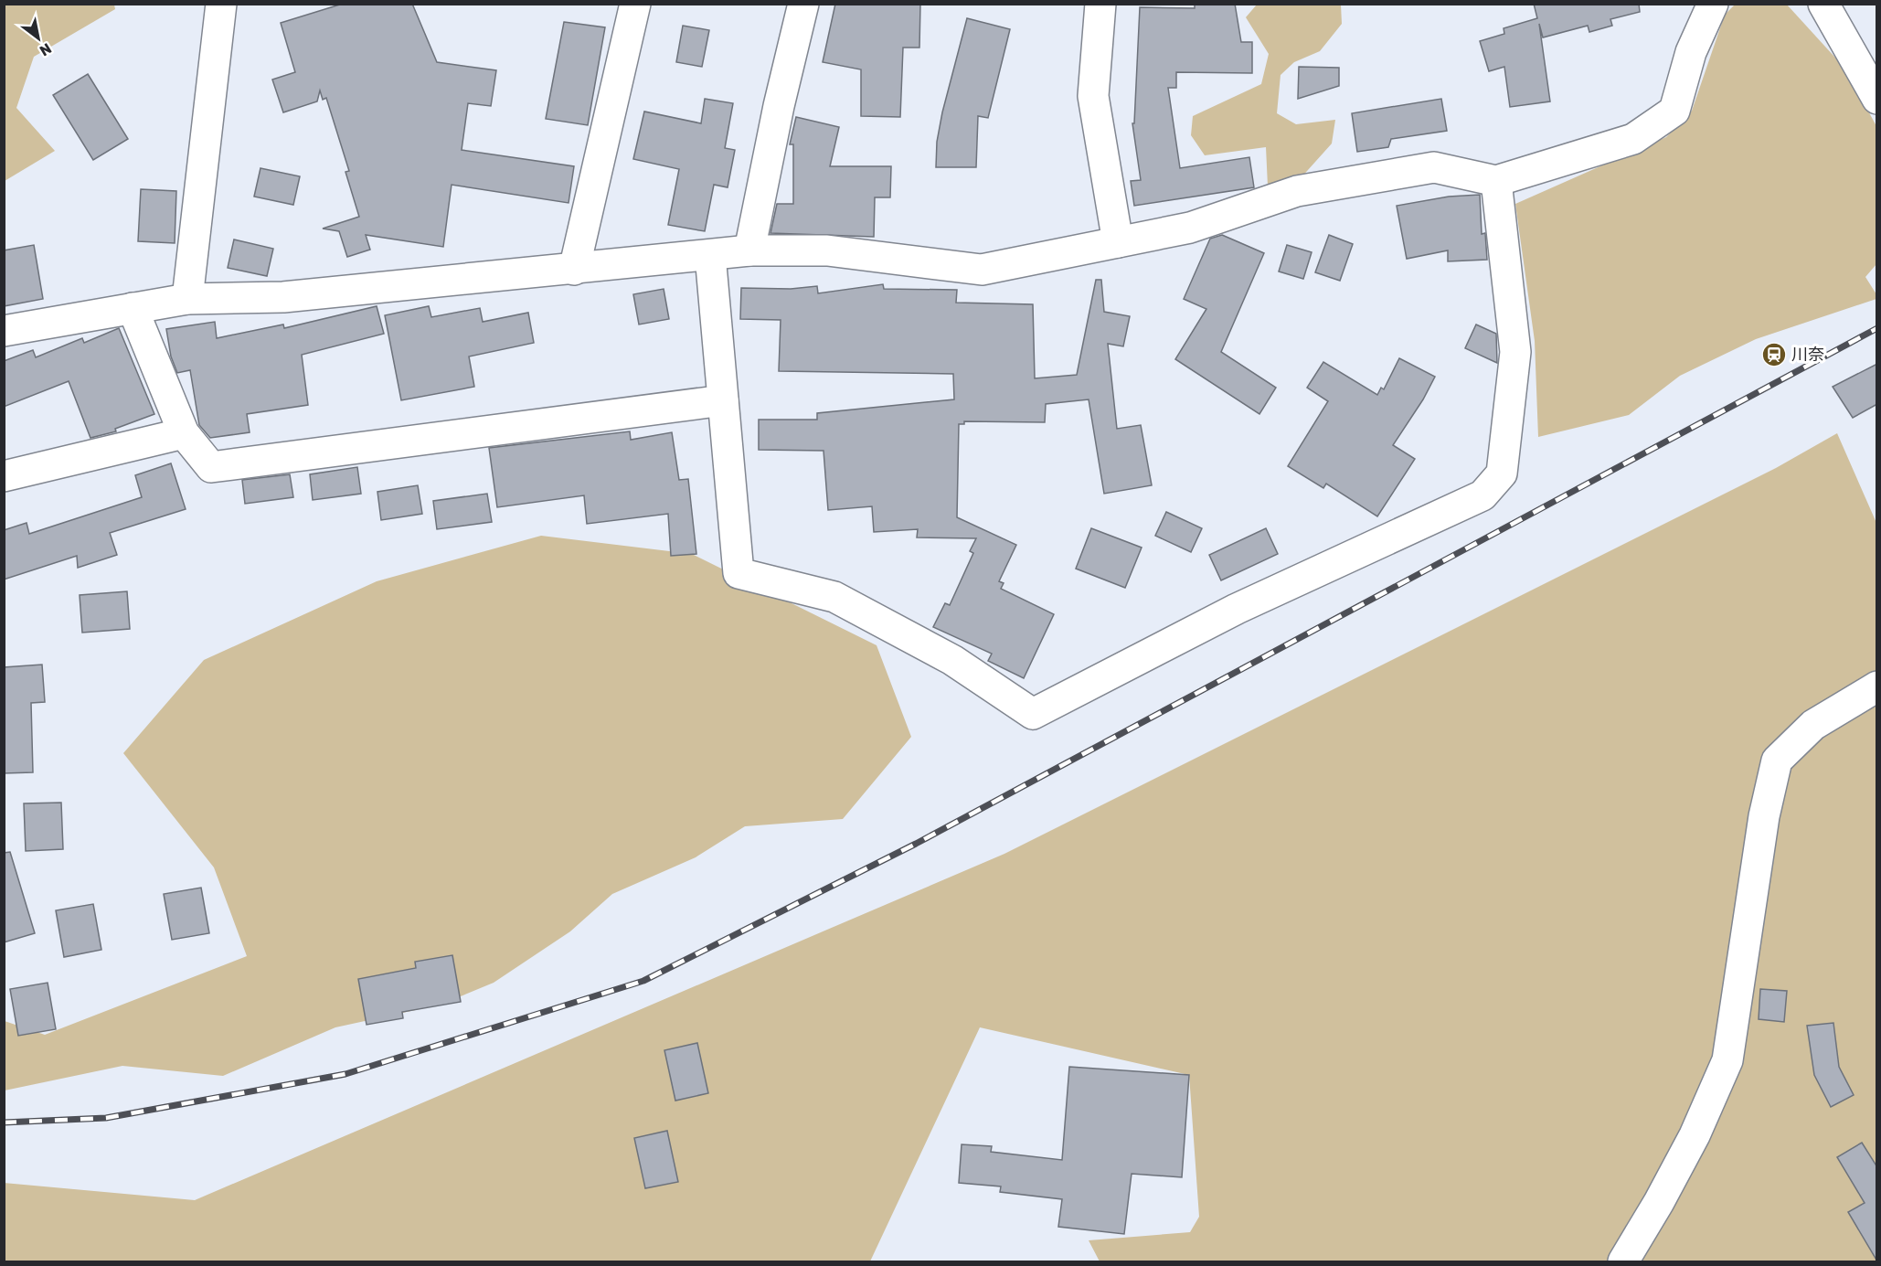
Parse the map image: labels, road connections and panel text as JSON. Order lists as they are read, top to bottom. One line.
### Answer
{"places":{"station":["川奈"]},"north":"bottom right"}
